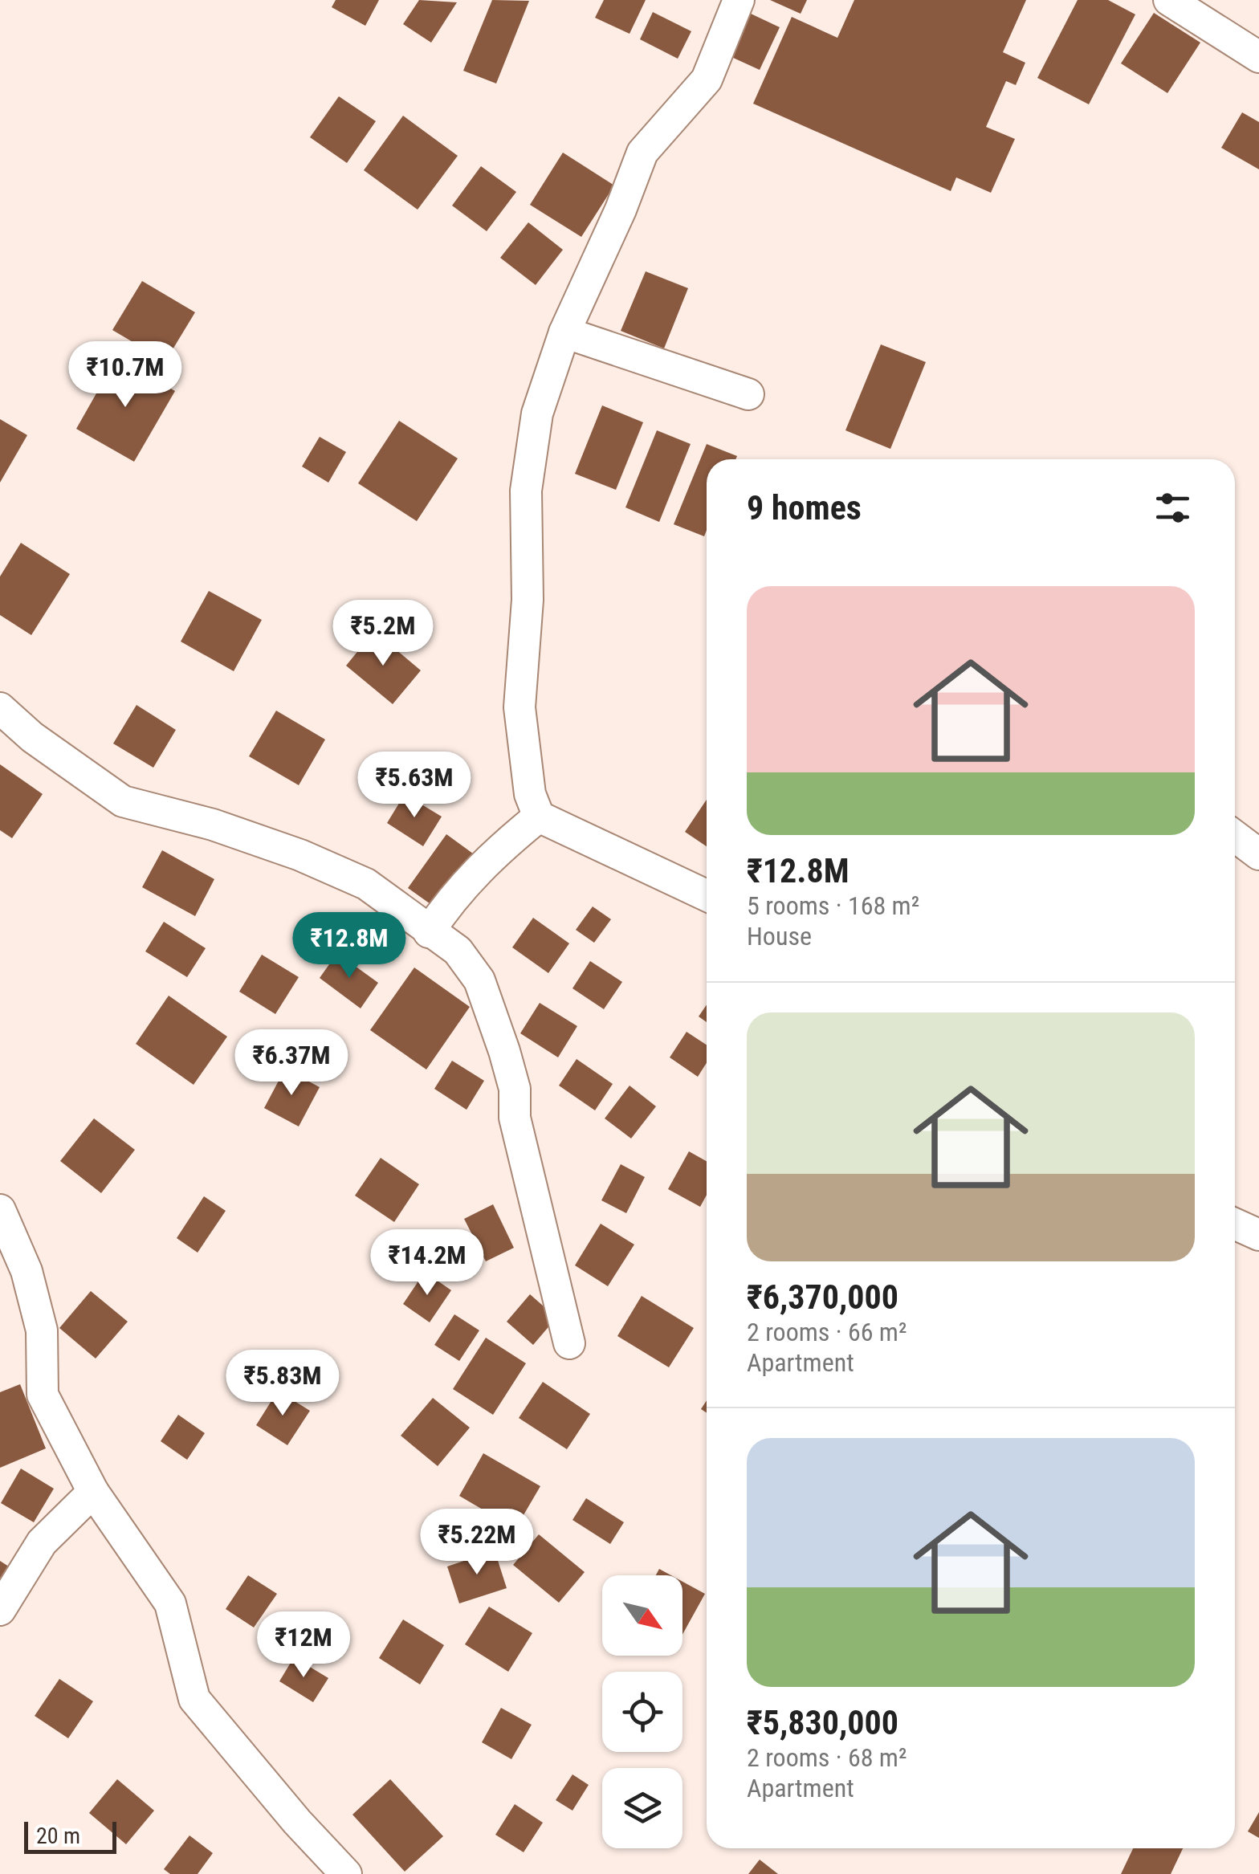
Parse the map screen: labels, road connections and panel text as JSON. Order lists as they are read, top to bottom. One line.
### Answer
{"scale_bar":"20 m","north":"bottom right","page":{"price":["₹10.7M","₹5.2M","₹5.63M","₹12.8M","₹6.37M","₹14.2M","₹5.83M","₹5.22M","₹12M"],"heading":"9 homes","list":[{"name":"₹12.8M","note":"5 rooms · 168 m² · House"},{"name":"₹6,370,000","note":"2 rooms · 66 m² · Apartment"},{"name":"₹5,830,000","note":"2 rooms · 68 m² · Apartment"}],"scale":"20 m"}}
